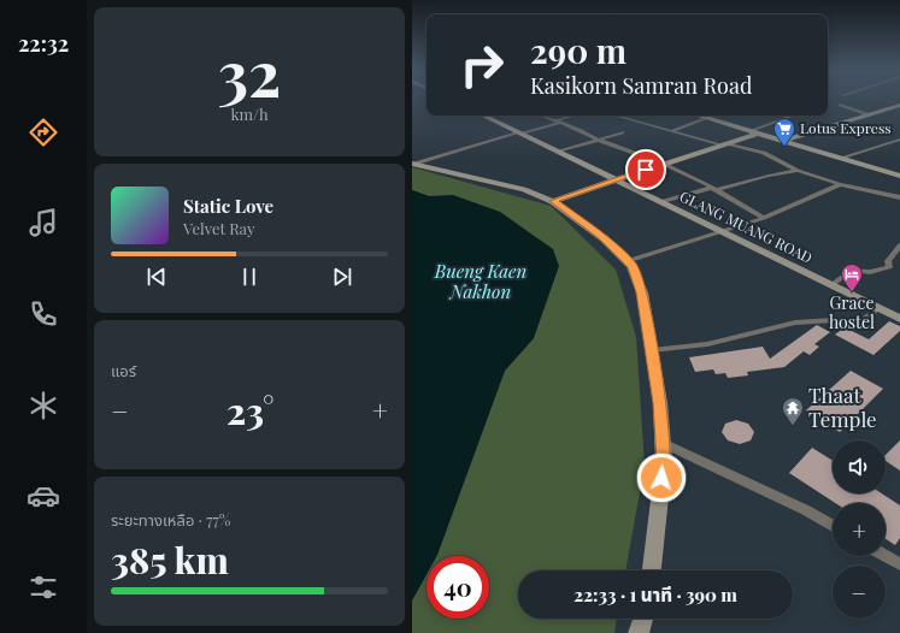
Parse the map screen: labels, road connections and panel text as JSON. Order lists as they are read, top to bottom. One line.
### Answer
{"streets":{"street":["GLANG MUANG ROAD"]},"water":["Bueng Kaen Nakhon"],"places":{"supermarket":["Lotus Express"],"hotel":["Grace hostel"],"temple":["Thaat Temple"]},"page":{"tabs":"22:32","tile":[["32","km/h"],"แอร์",["ระยะทางเหลือ · 77%","385 km"]],"turn":["290 m","Kasikorn Samran Road"],"song":["Static Love","Velvet Ray"],"heat":["−","23°","+"],"map_buttons":["+","−"],"limit":"40","trip":"22:33 · 1 นาที · 390 m"}}
